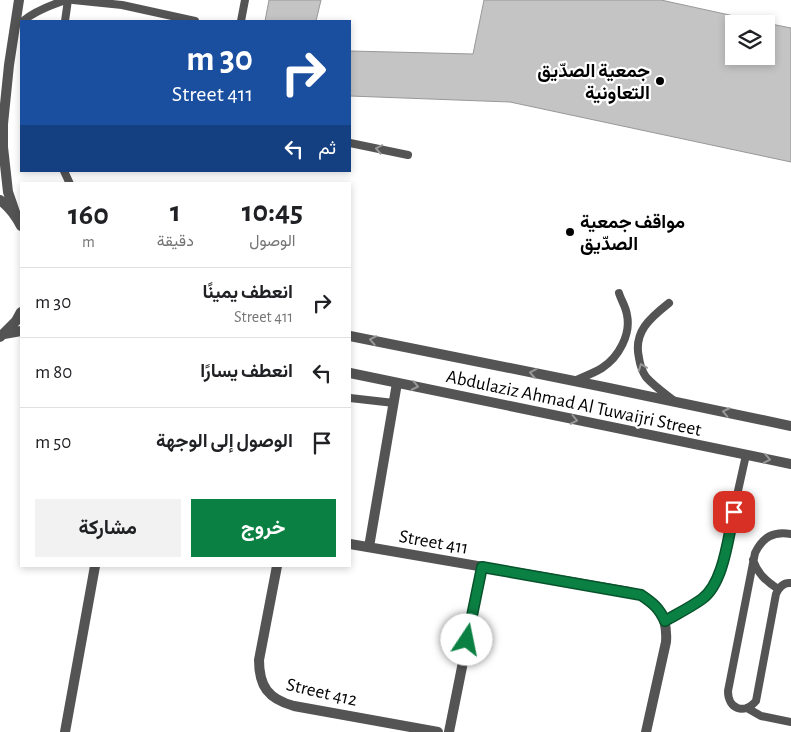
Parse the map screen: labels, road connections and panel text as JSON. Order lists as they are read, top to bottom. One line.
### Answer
{"streets":{"street":["Abdulaziz Ahmad Al Tuwaijri Street","Street 411","Street 412"]},"places":["جمعية الصدّيق التعاونية","مواقف جمعية الصدّيق"],"page":{"turn":["30 m","Street 411"],"then":"ثم","eta":["10:45","الوصول","1","دقيقة","160","m"],"list":[{"name":"انعطف يمينًا","note":"Street 411","value":"30 m"},{"name":"انعطف يسارًا","value":"80 m"},{"name":"الوصول إلى الوجهة","value":"50 m"}],"buttons":["خروج","مشاركة"]}}
